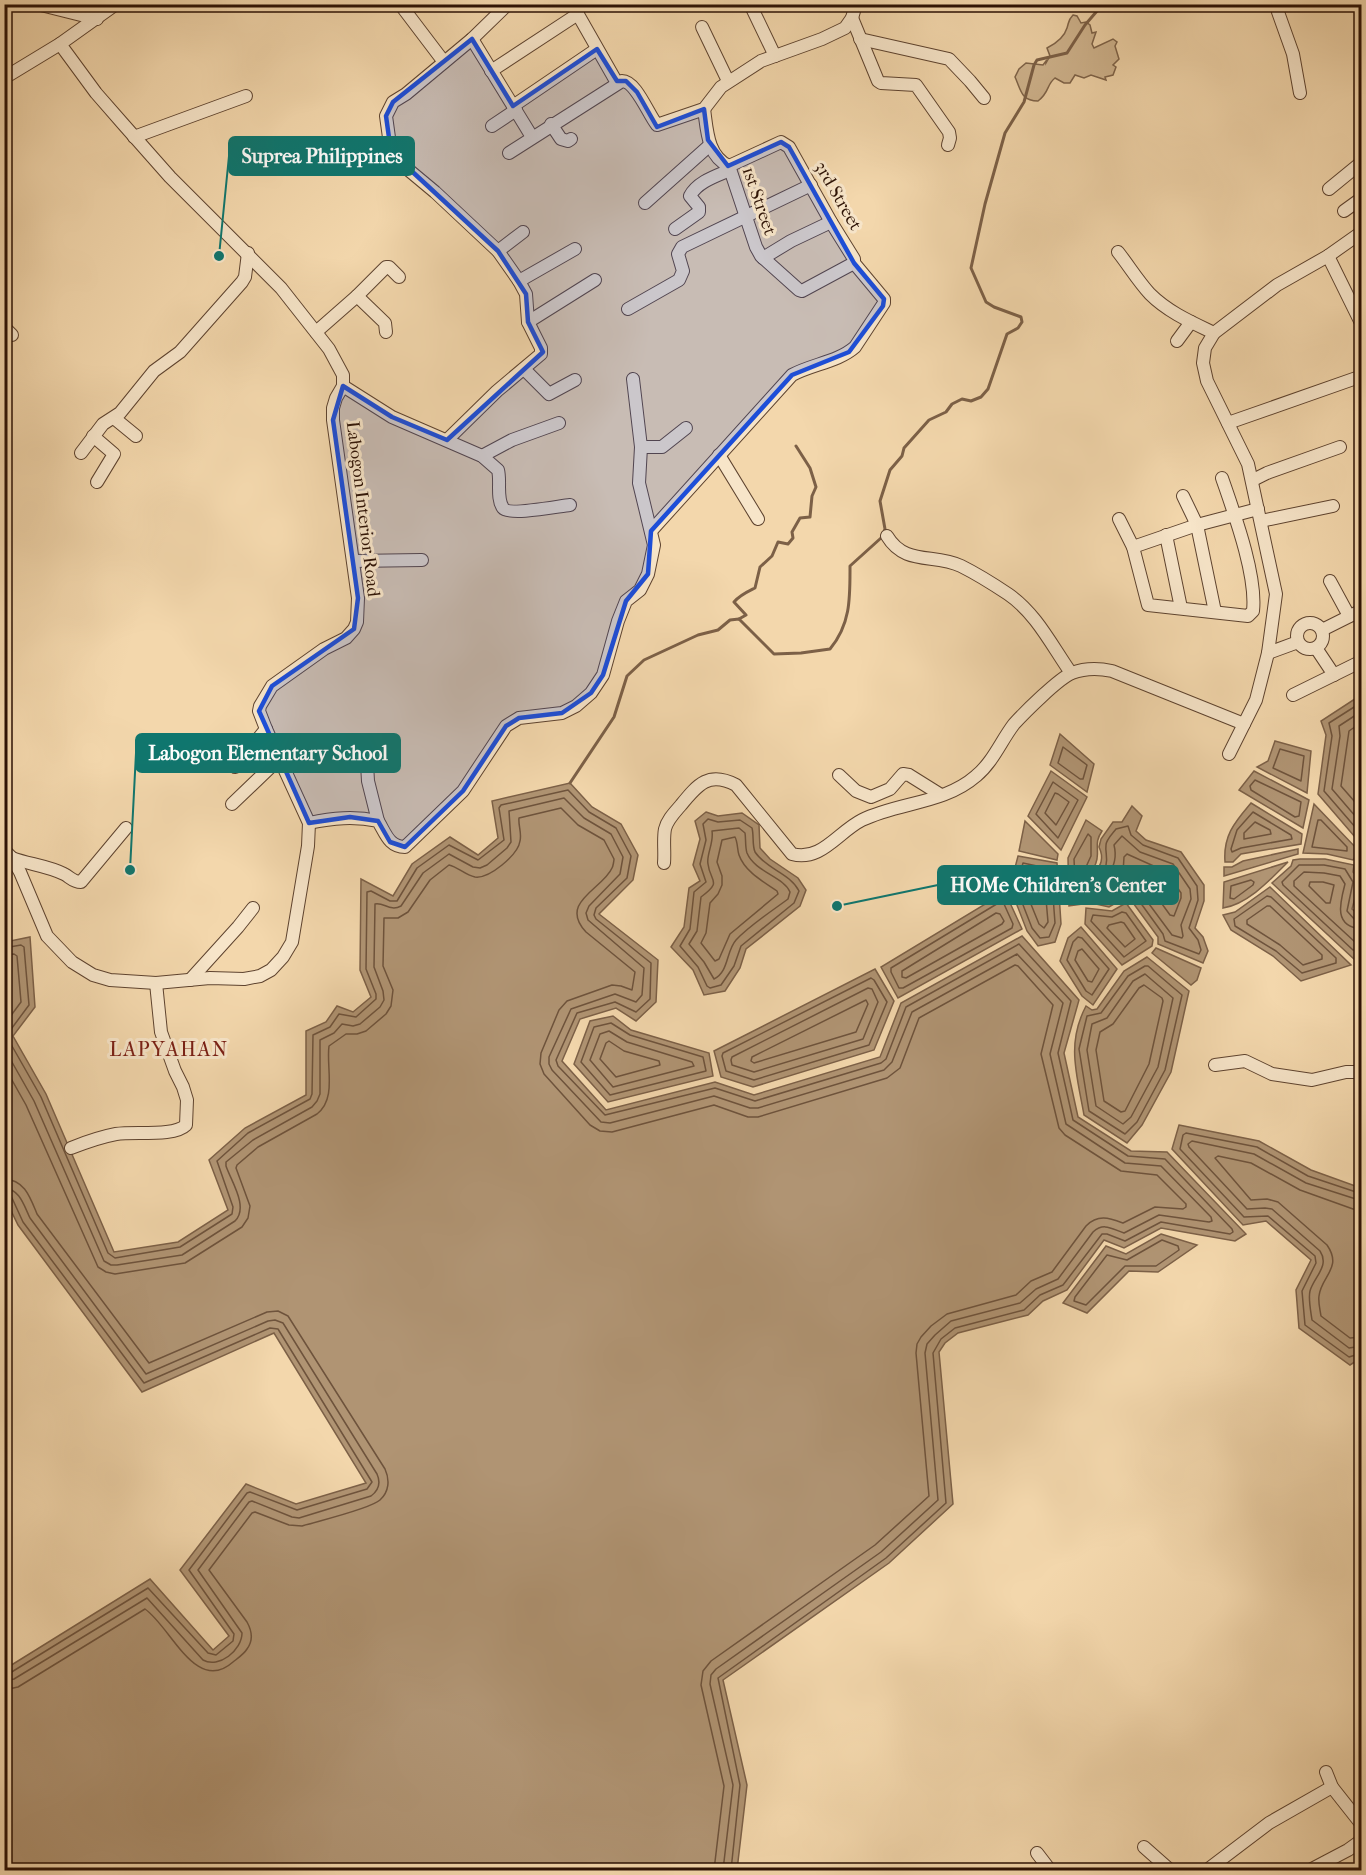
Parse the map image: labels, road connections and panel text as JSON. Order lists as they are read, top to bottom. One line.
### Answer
{"streets":{"street":["3rd Street","1st Street","Labogon Interior Road"]},"crossings":[["3rd Street","1st Street"]],"districts":["LAPYAHAN"],"places":["Suprea Philippines","Labogon Elementary School","HOMe Children's Center"]}
